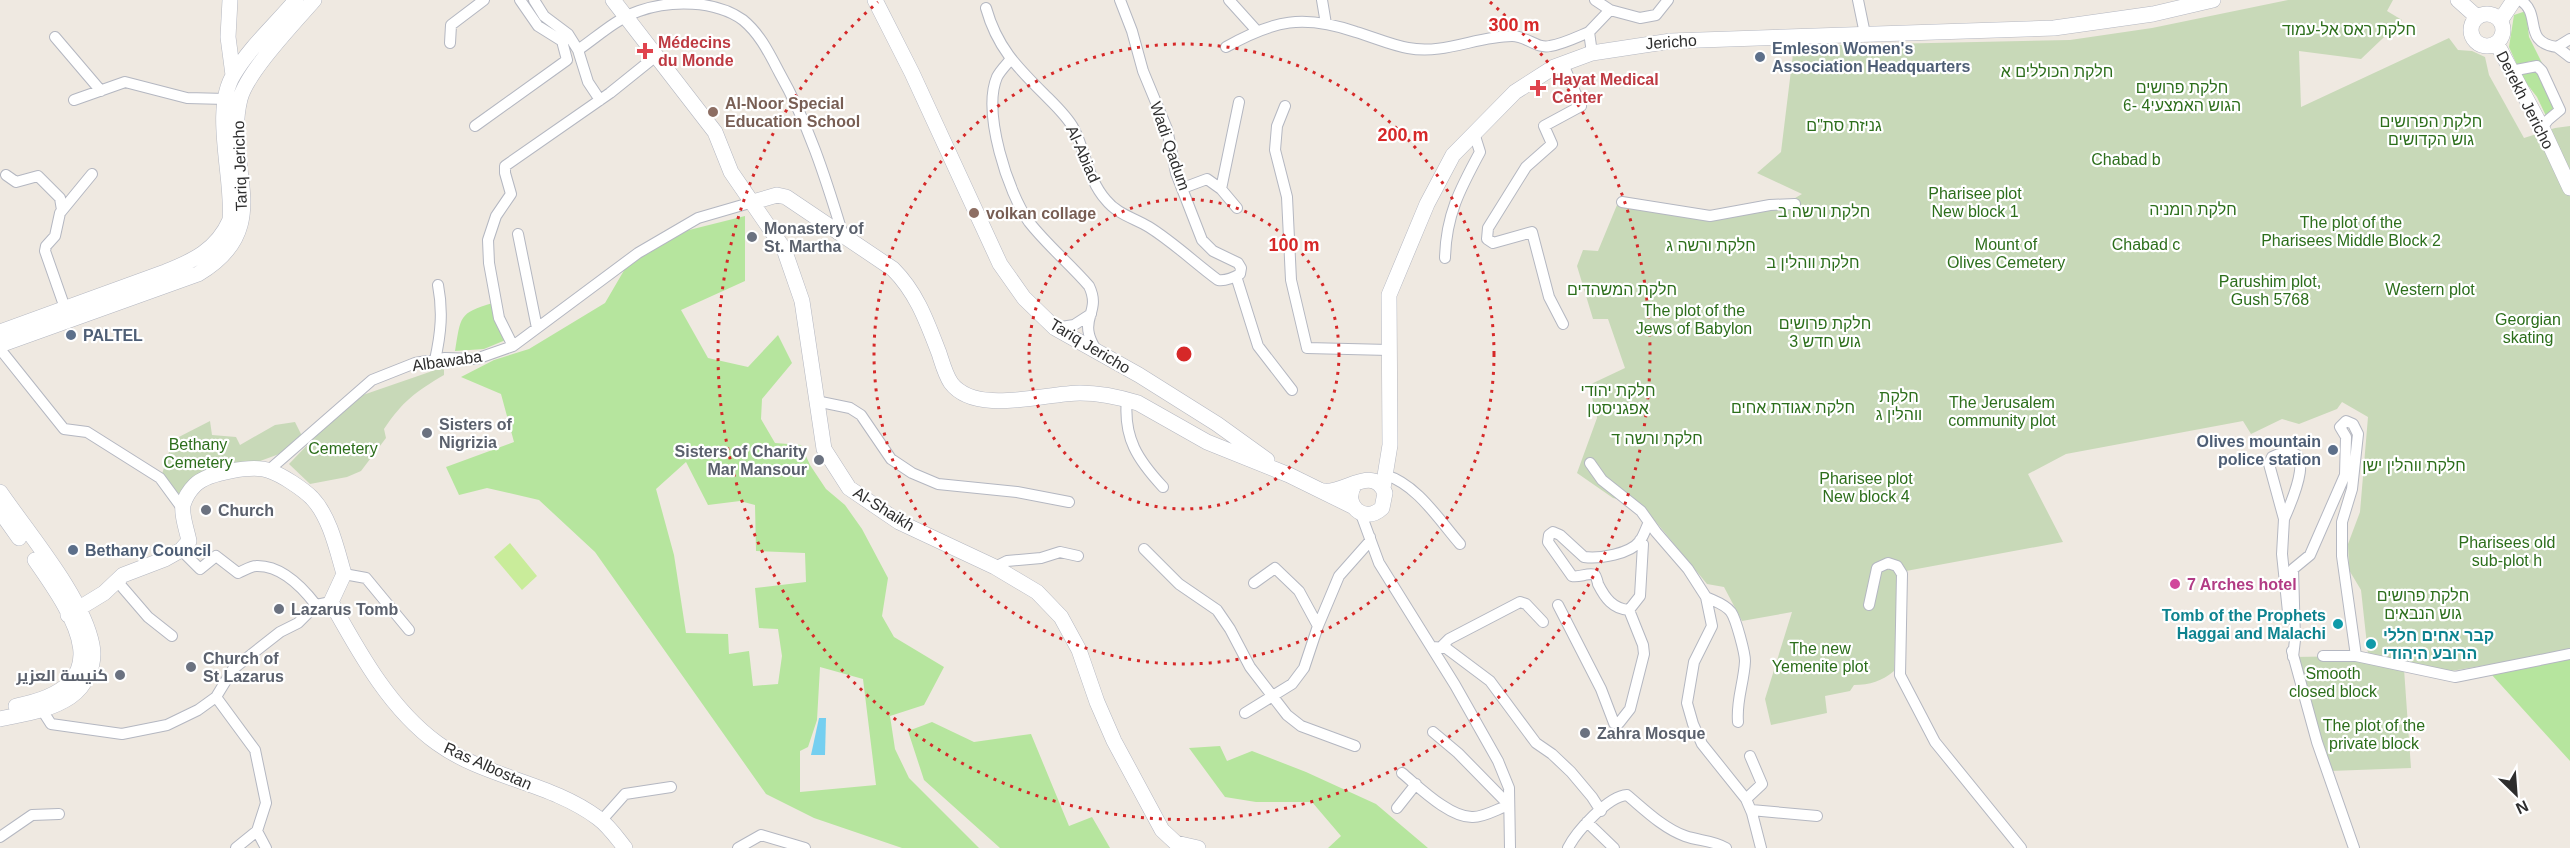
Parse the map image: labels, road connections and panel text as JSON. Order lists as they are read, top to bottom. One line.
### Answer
{"streets":{"main road":["Jericho","Derekh Jericho","Tariq Jericho","Al-Shaikh","Ras Albostan"],"street":["Wadi Qadum","Al-Abiad","Albawaba"]},"crossings":[["Wadi Qadum","Al-Abiad"],["Albawaba","Al-Shaikh"]],"parks":["חלקת ראס אל-עמוד","חלקת הכוללים א","חלקת פרושים הגוש האמצעי4 -6","חלקת הפרושים גוש הקדושים","גניזת סת\"ם","Chabad b","Pharisee plot New block 1","חלקת רומניה","חלקת ורשה ב","The plot of the Pharisees Middle Block 2","Mount of Olives Cemetery","Chabad c","חלקת ורשה ג","חלקת ווהלין ב","Parushim plot, Gush 5768","חלקת המשהדים","Western plot","The plot of the Jews of Babylon","Georgian skating","חלקת פרושים גוש חדש 3","חלקת יהודי אפגניסטן","חלקת ווהלין ג","The Jerusalem community plot","חלקת אגודת אחים","חלקת ורשה ד","Bethany Cemetery","Cemetery","חלקת ווהלין ישן","Pharisee plot New block 4","Pharisees old sub-plot h","חלקת פרושים גוש הנבאים","The new Yemenite plot","Smooth closed block","The plot of the private block"],"places":{"health":["Médecins du Monde","Hayat Medical Center"],"other":["Emleson Women's Association Headquarters","Al-Noor Special Education School","volkan collage","Monastery of St. Martha","PALTEL","Sisters of Nigrizia","Olives mountain police station","Sisters of Charity Mar Mansour","Church","Bethany Council","7 Arches hotel","Lazarus Tomb","Tomb of the Prophets Haggai and Malachi","קבר אחים חללי הרובע היהודי","Church of St Lazarus","كنيسة العزير","Zahra Mosque"]},"north":"bottom right","rings":["300 m","200 m","100 m"]}
